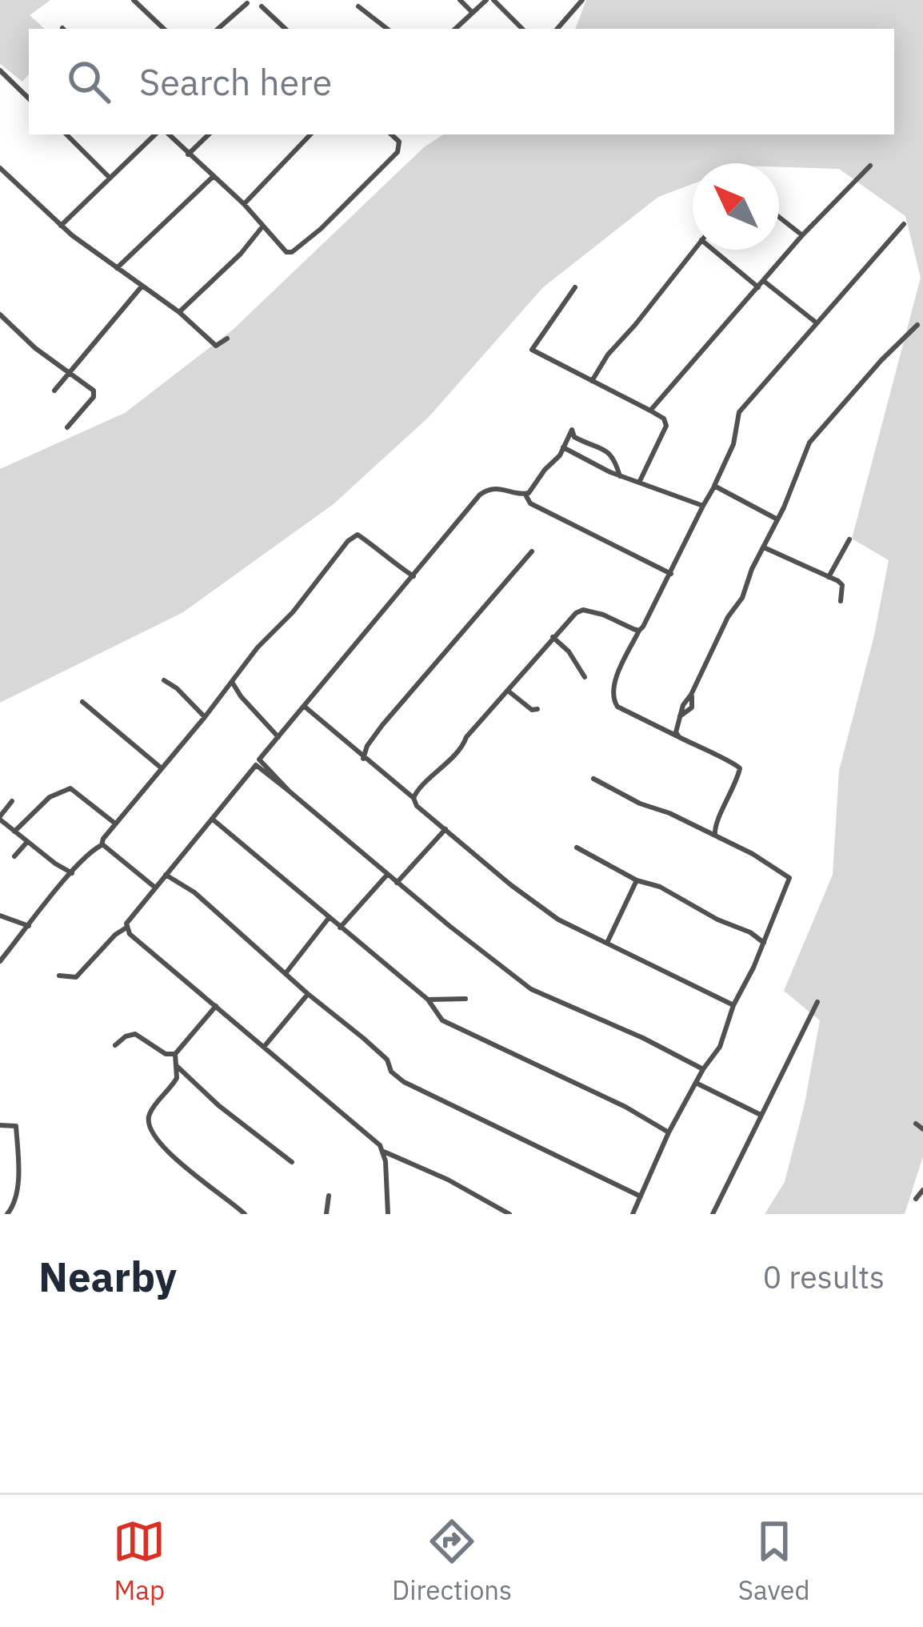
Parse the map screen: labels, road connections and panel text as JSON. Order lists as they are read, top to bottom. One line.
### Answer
{"north":"top left","page":{"search":"Search here","heading":["Nearby","0 results"],"nav":["Map","Directions","Saved"]}}
